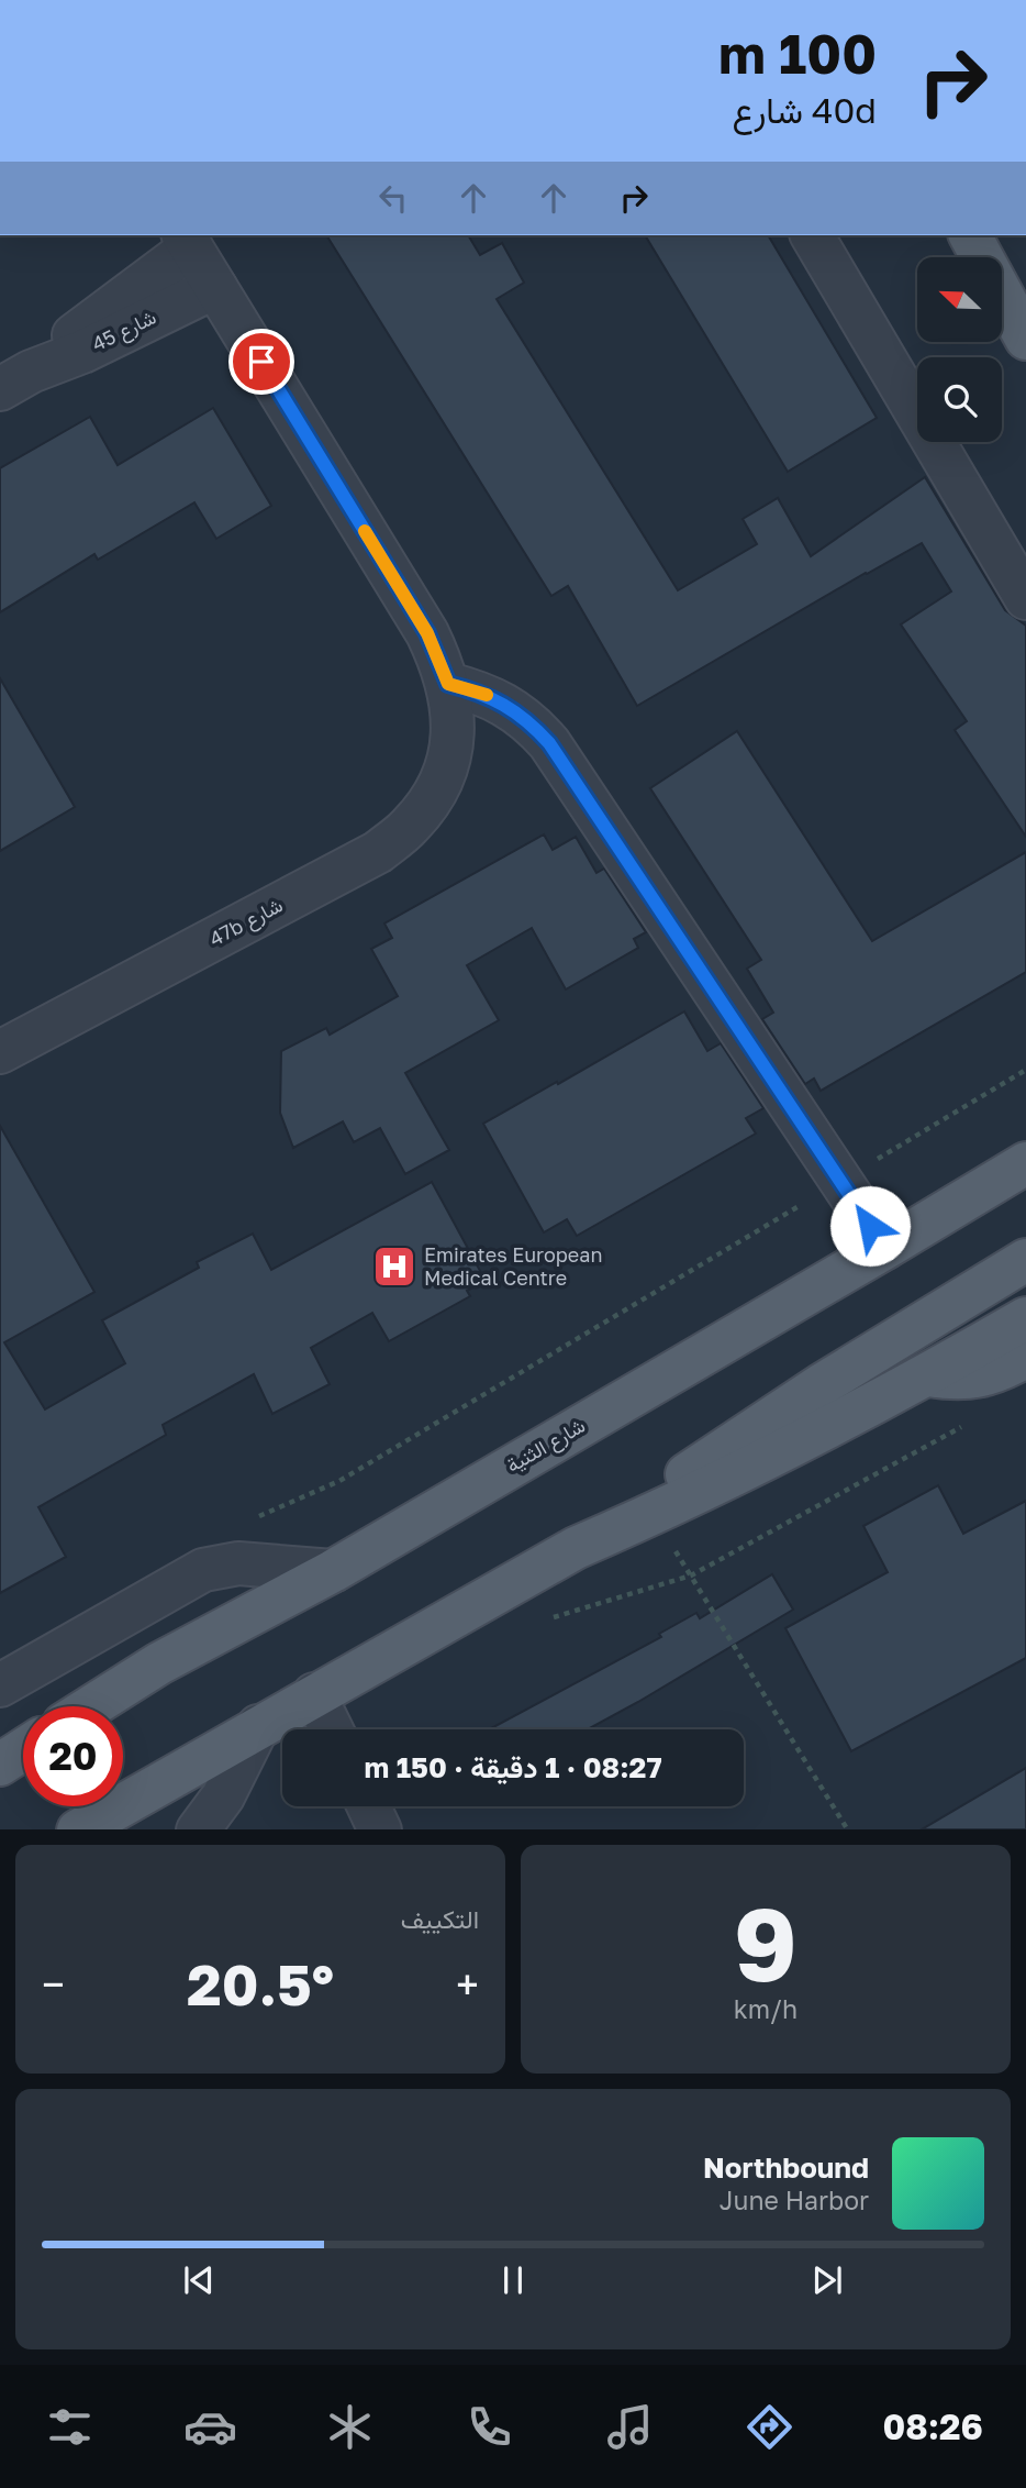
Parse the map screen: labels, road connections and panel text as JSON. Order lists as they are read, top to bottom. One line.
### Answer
{"streets":{"main road":["شارع الثنية"],"street":["شارع 45","47b شارع"]},"places":{"hospital":["Emirates European Medical Centre"]},"north":"top left","page":{"turn":["100 m","40d شارع"],"limit":"20","trip":"08:27 · 1 دقيقة · 150 m","tile":[["9","km/h"],"التكييف"],"heat":["−","20.5°","+"],"song":["Northbound","June Harbor"],"tabs":"08:26"}}
